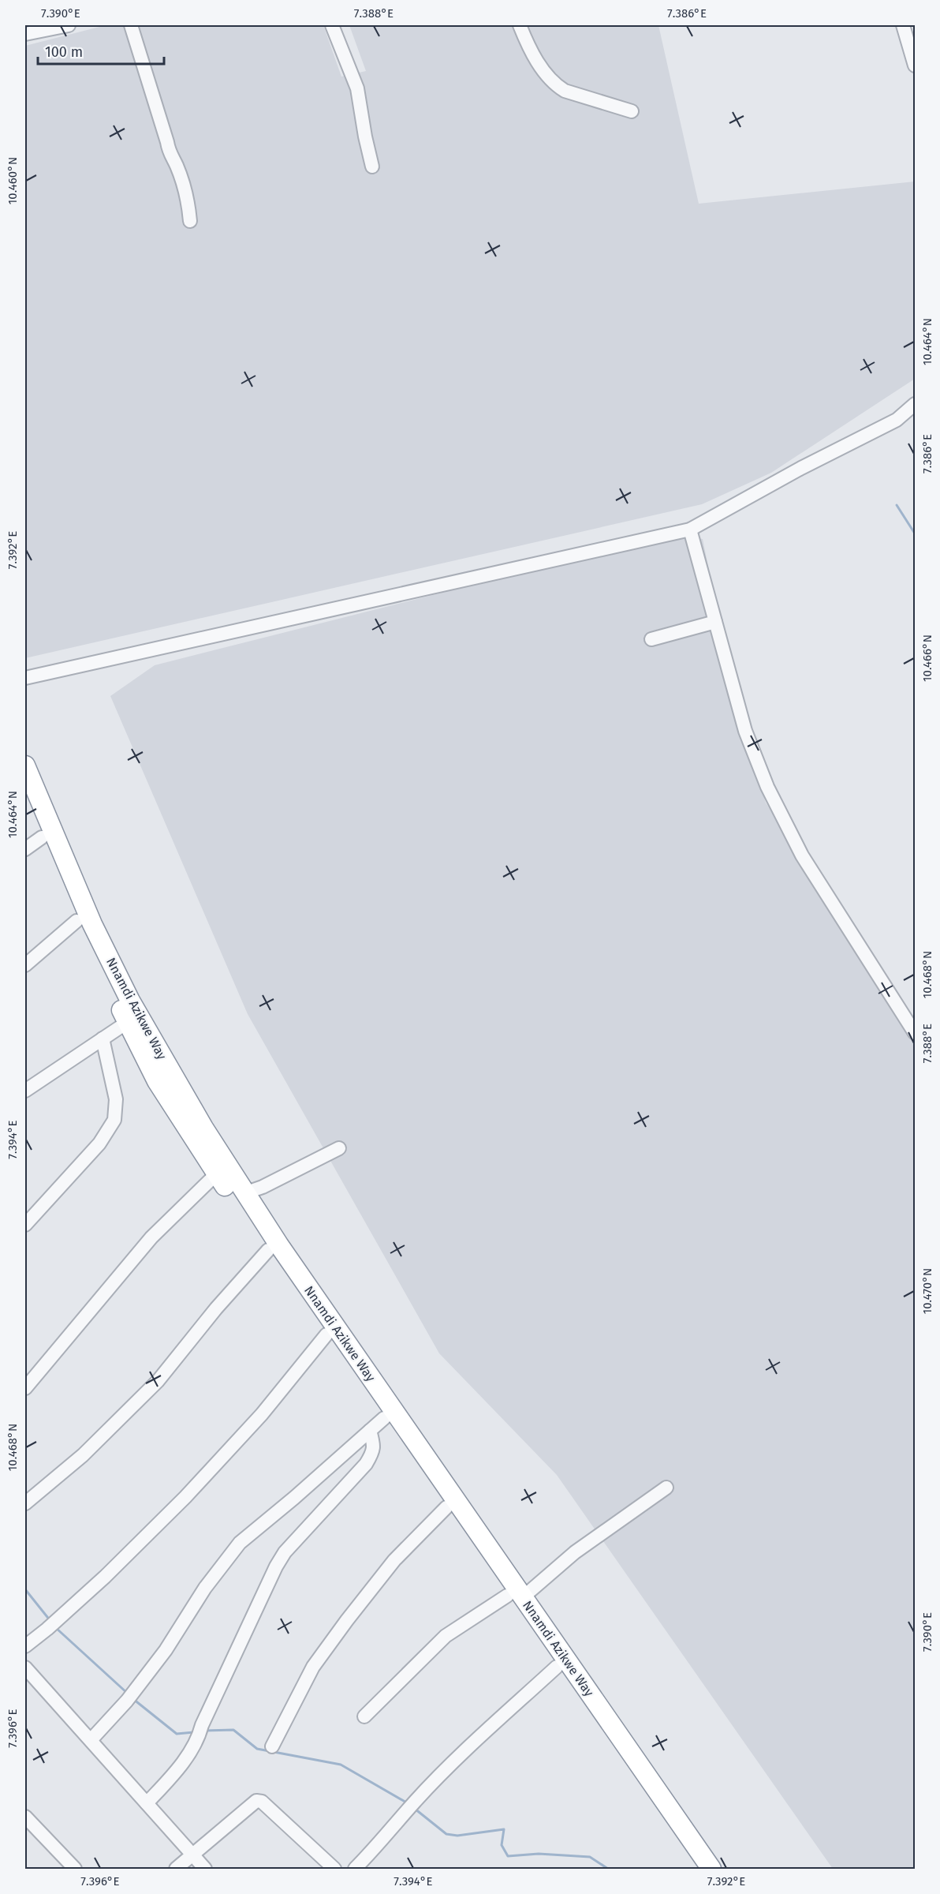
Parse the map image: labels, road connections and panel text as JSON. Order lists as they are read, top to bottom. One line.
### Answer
{"streets":{"highway":["Nnamdi Azikwe Way"]},"scale_bar":"100 m","coordinates":["7.390°E","7.388°E","7.386°E","10.460°N","10.464°N","7.392°E","10.466°N","10.468°N","7.394°E","10.470°N","7.396°E"]}
